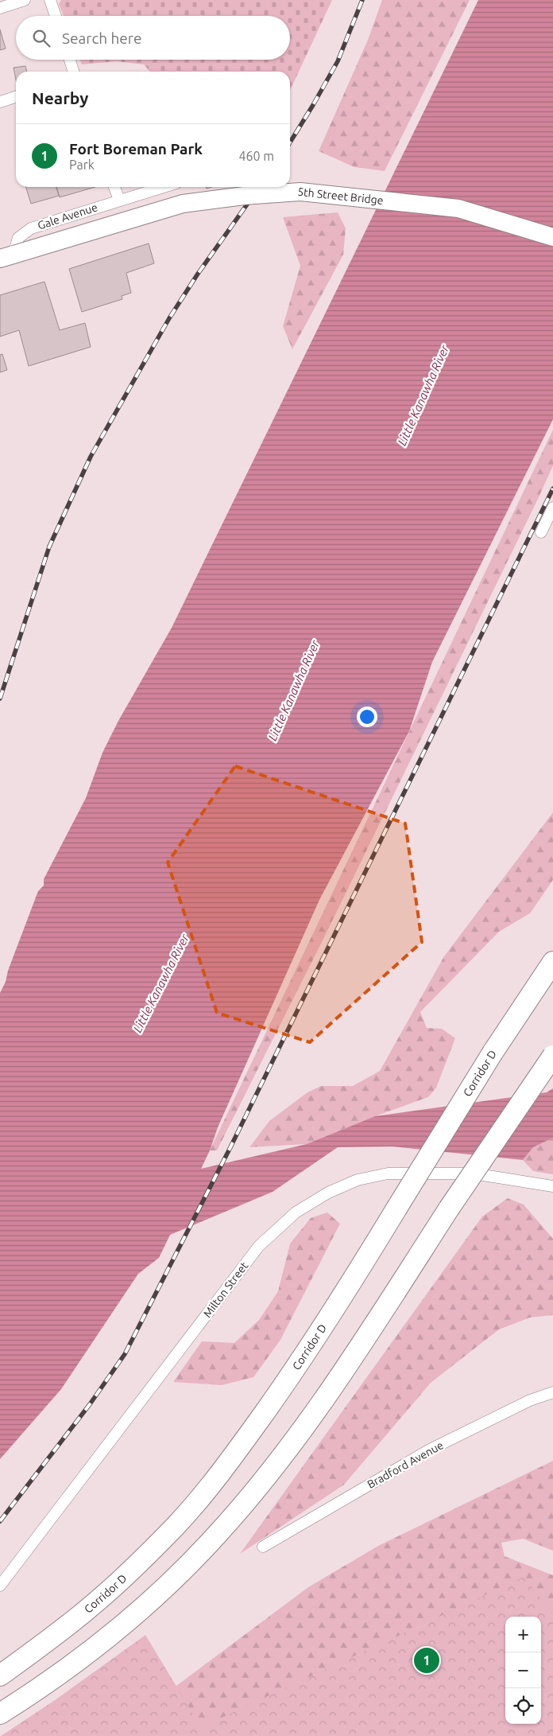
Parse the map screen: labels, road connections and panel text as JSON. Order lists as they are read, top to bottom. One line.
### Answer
{"streets":{"highway":["Corridor D"],"main road":["5th Street Bridge"],"street":["Gale Avenue","Milton Street","Bradford Avenue"]},"crossings":[["5th Street Bridge","Gale Avenue"]],"water":["Little Kanawha River"],"page":{"search":"Search here","heading":"Nearby","list":[{"mark":"1","name":"Fort Boreman Park","note":"Park","value":"460 m"}],"map_buttons":["+","−"],"pins":"1"}}
